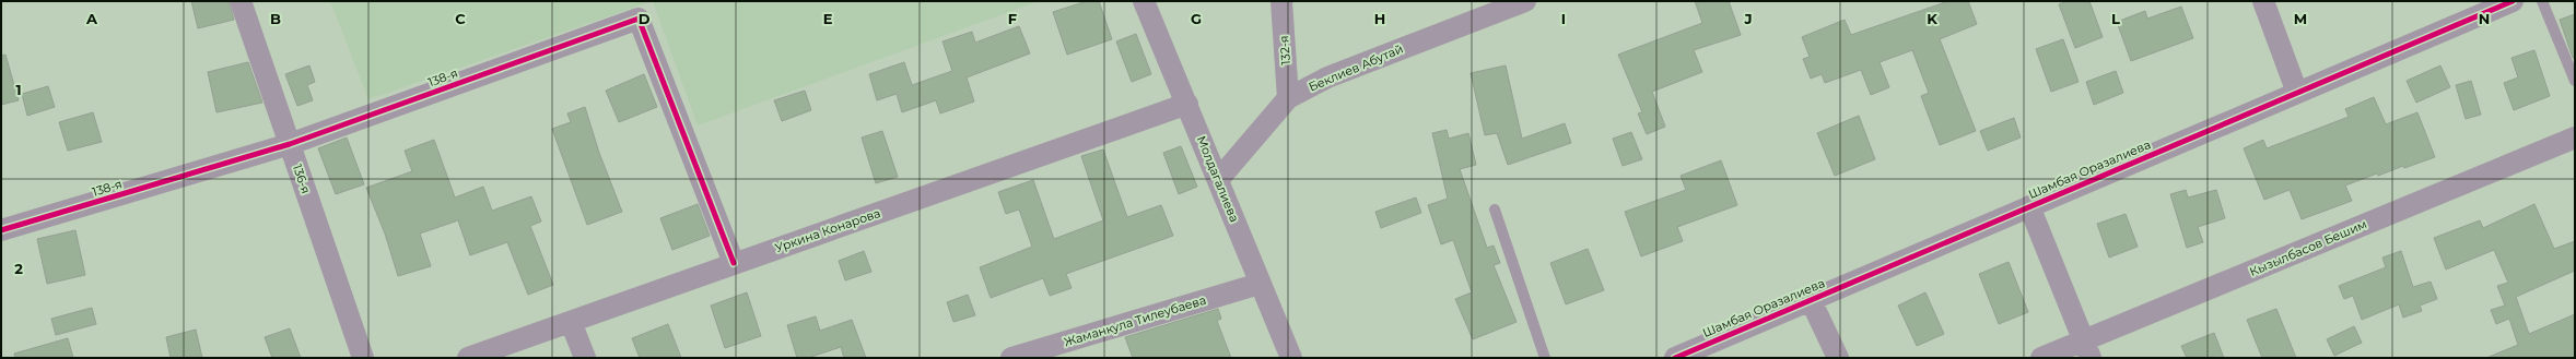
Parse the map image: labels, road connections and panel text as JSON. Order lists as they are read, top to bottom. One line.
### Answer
{"streets":{"street":["132-я","Беклиев Абутай","138-я","Шамбая Оразалиева","136-я","Молдагалиева","Уркина Конарова","Кызылбасов Бешим","Жаманкула Тилеубаева"]},"crossings":[["132-я","Беклиев Абутай"],["Беклиев Абутай","Молдагалиева"],["138-я","136-я"],["138-я","Уркина Конарова"],["Молдагалиева","Уркина Конарова"],["Молдагалиева","Жаманкула Тилеубаева"]],"grid":{"columns":["A","B","C","D","E","F","G","H","I","J","K","L","M","N"],"rows":["1","2"]}}
